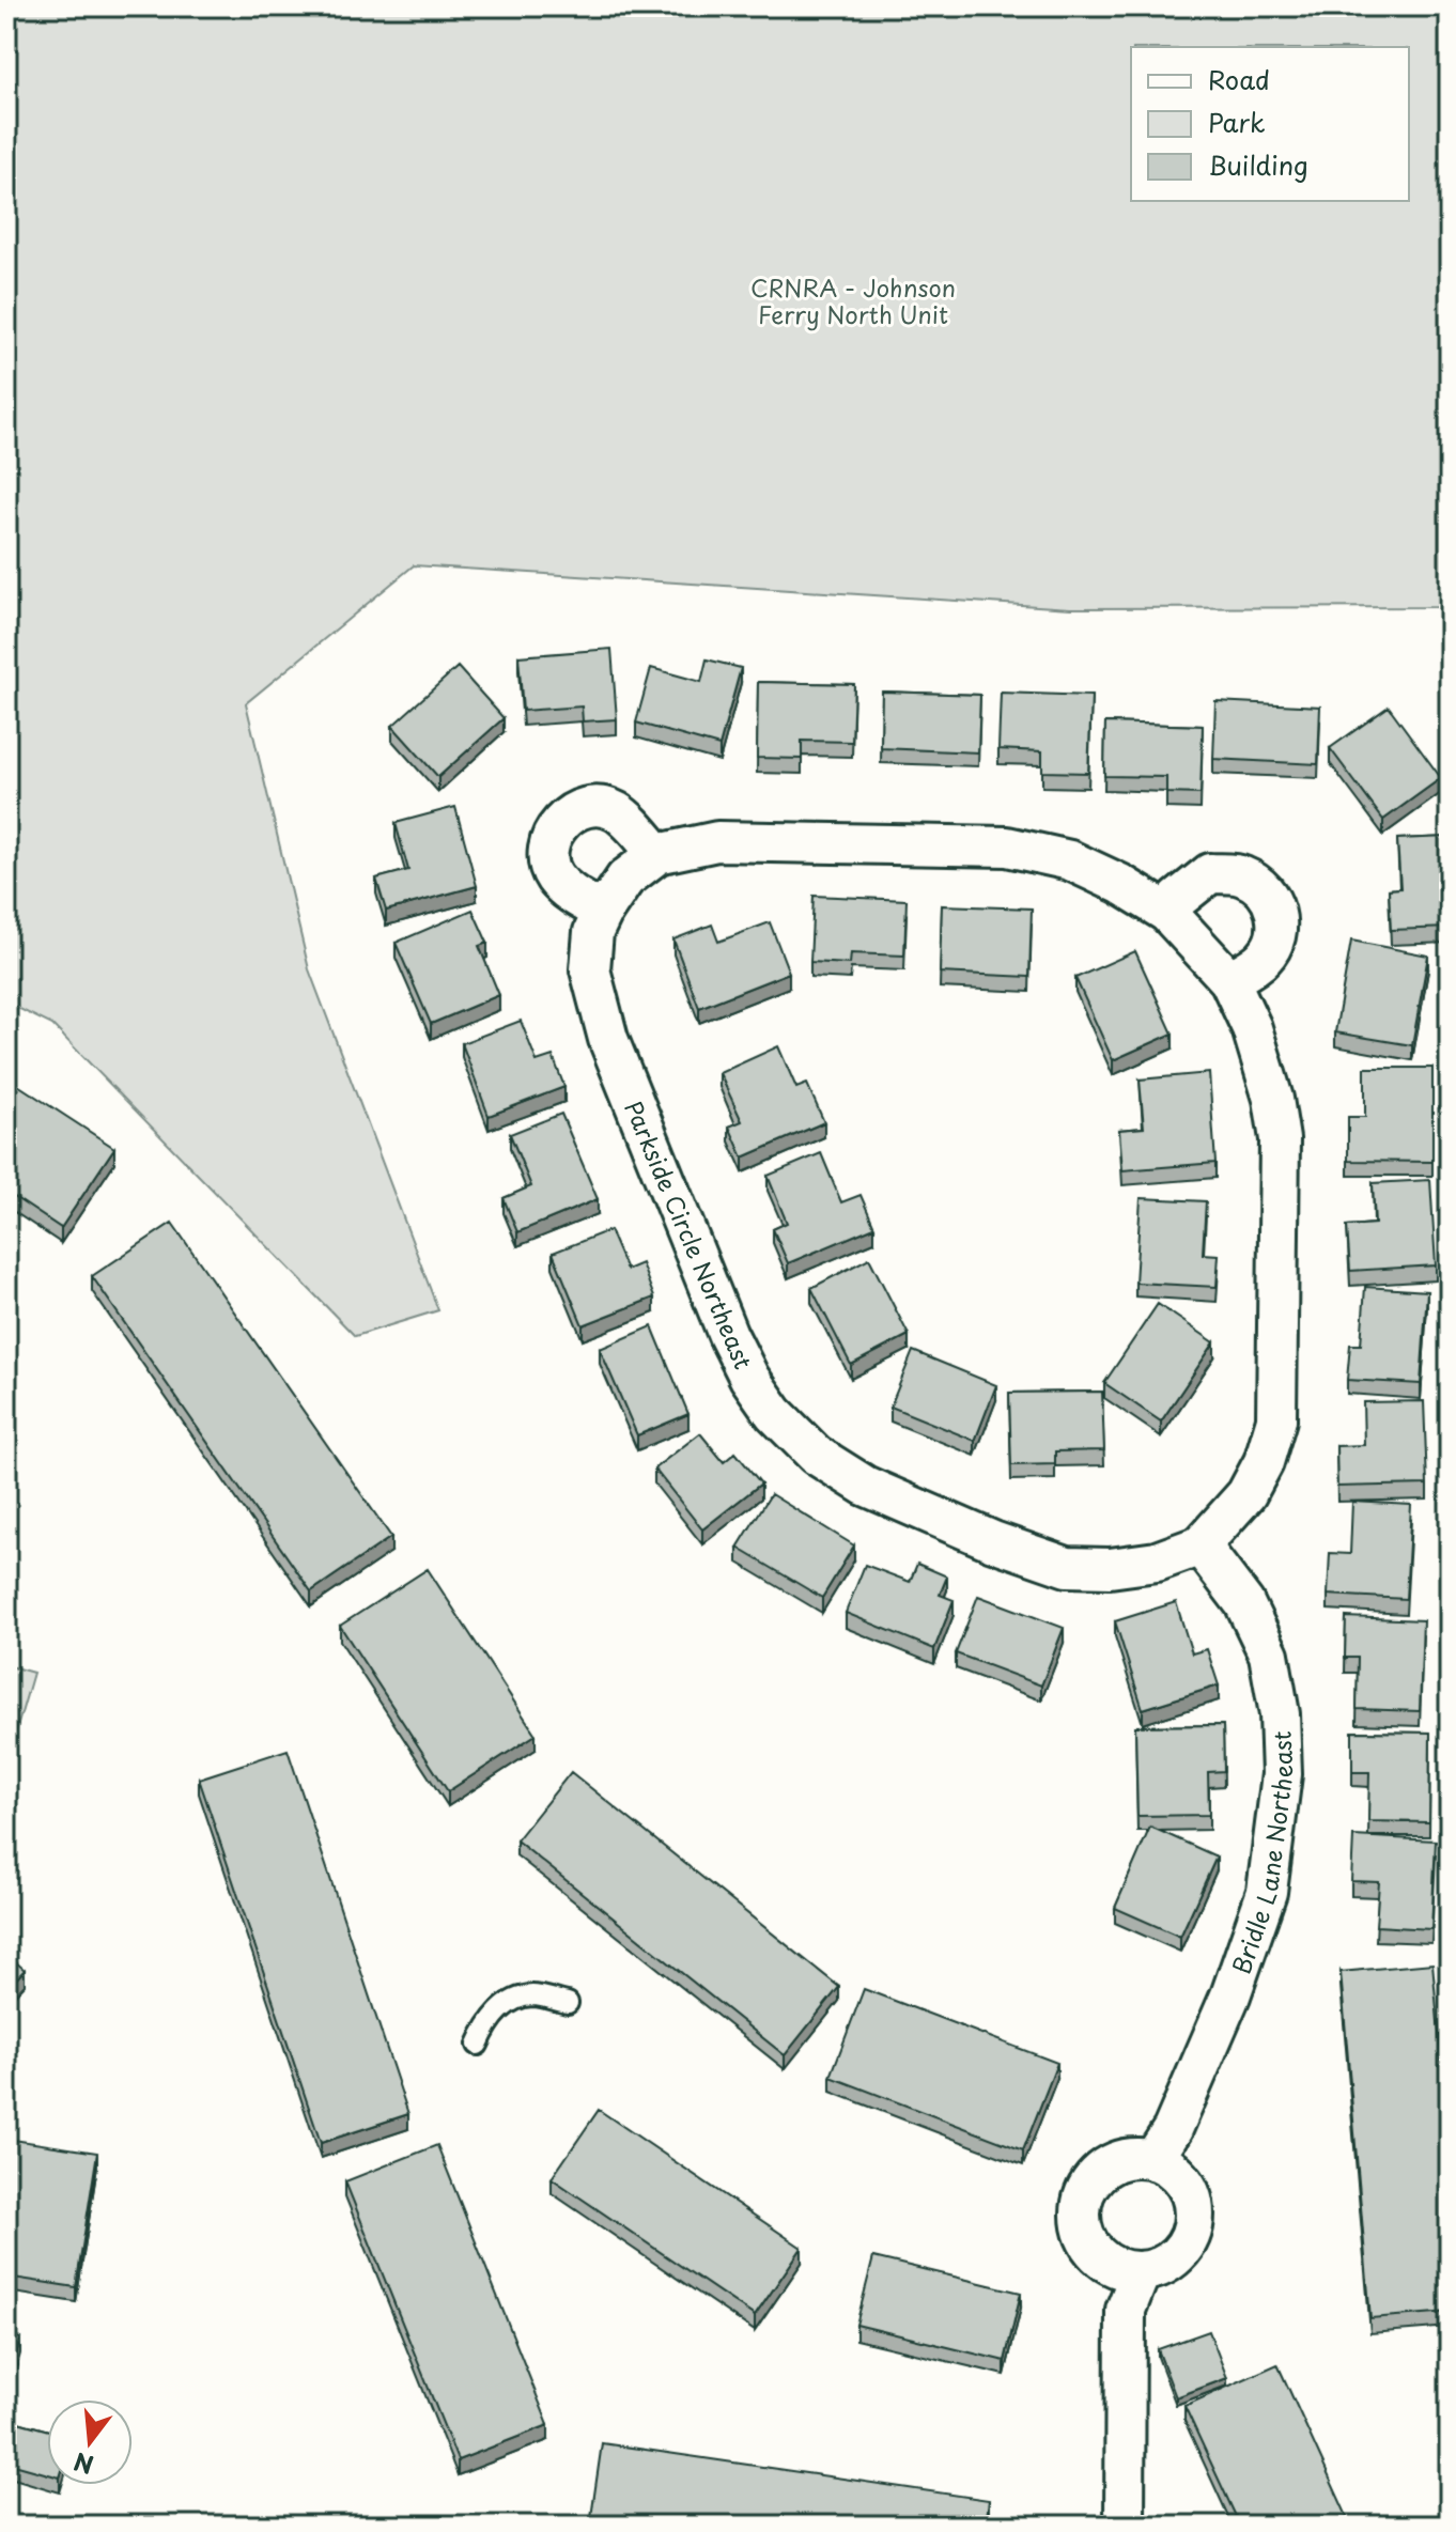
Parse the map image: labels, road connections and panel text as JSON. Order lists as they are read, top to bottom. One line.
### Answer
{"streets":{"street":["Parkside Circle Northeast","Bridle Lane Northeast"]},"crossings":[["Parkside Circle Northeast","Bridle Lane Northeast"]],"parks":["CRNRA - Johnson Ferry North Unit"],"legend":["Road","Park","Building"],"north":"bottom"}
